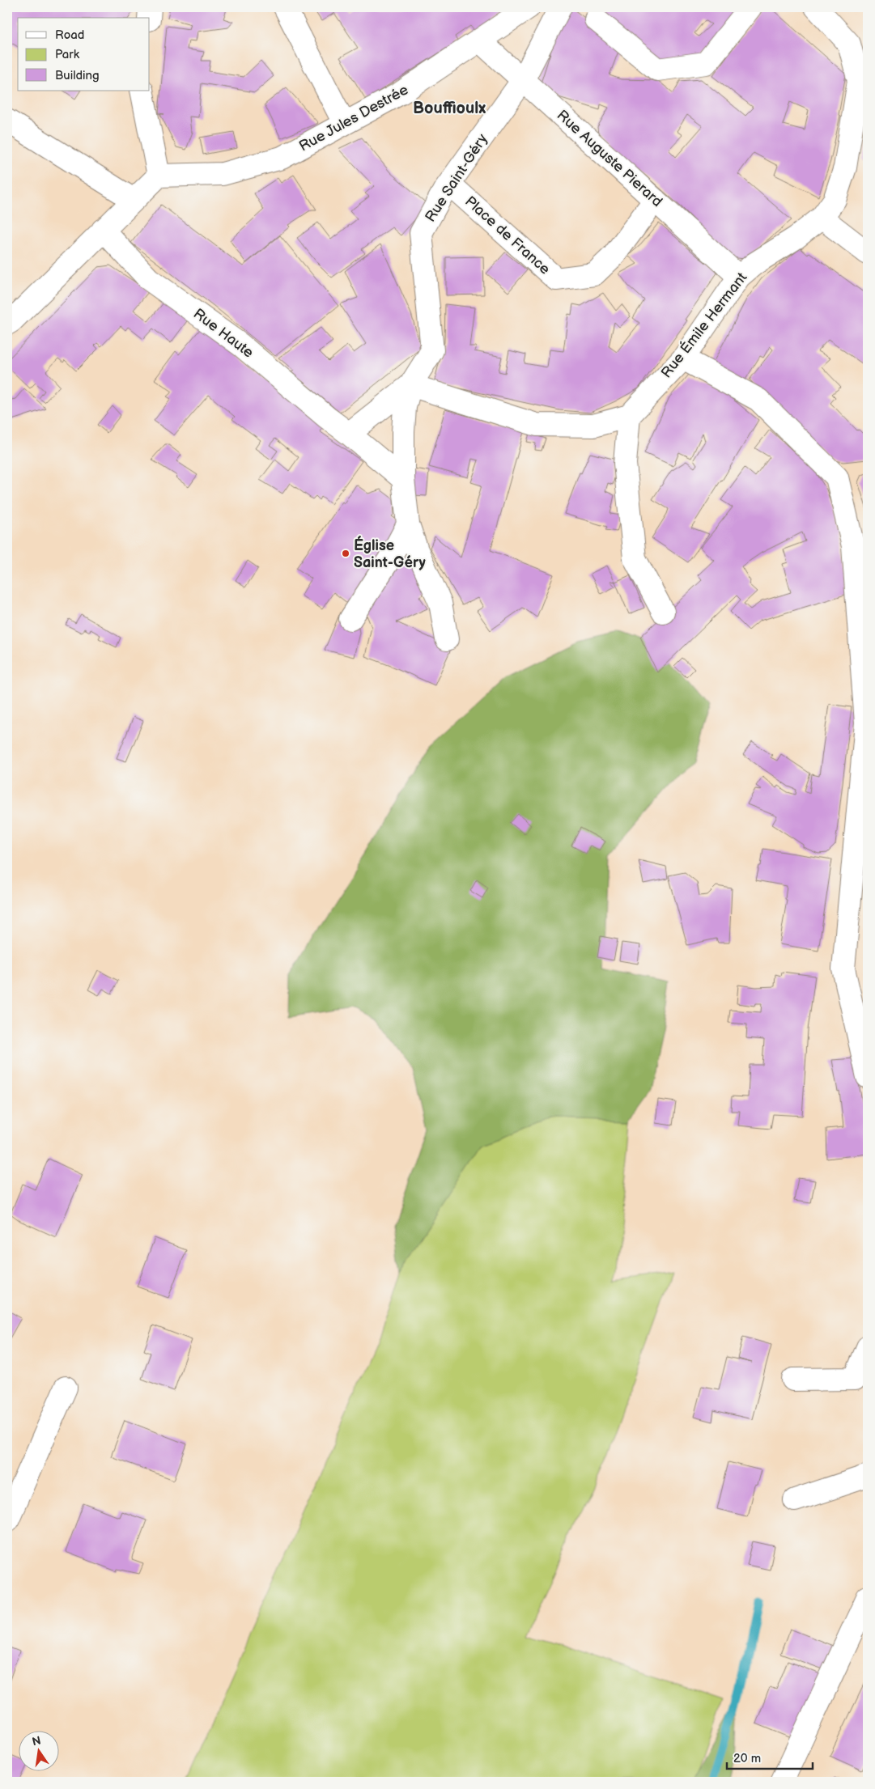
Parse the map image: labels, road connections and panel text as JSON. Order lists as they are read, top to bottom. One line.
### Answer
{"streets":{"street":["Rue Jules Destrée","Rue Auguste Pierard","Rue Saint-Géry","Place de France","Rue Émile Hermant","Rue Haute"]},"crossings":[["Rue Jules Destrée","Rue Auguste Pierard"],["Rue Auguste Pierard","Rue Saint-Géry"],["Rue Auguste Pierard","Place de France"],["Rue Auguste Pierard","Rue Émile Hermant"],["Rue Saint-Géry","Place de France"]],"districts":["Bouffioulx"],"places":["Église Saint-Géry"],"legend":["Road","Park","Building"],"scale_bar":"20 m","north":"top"}
